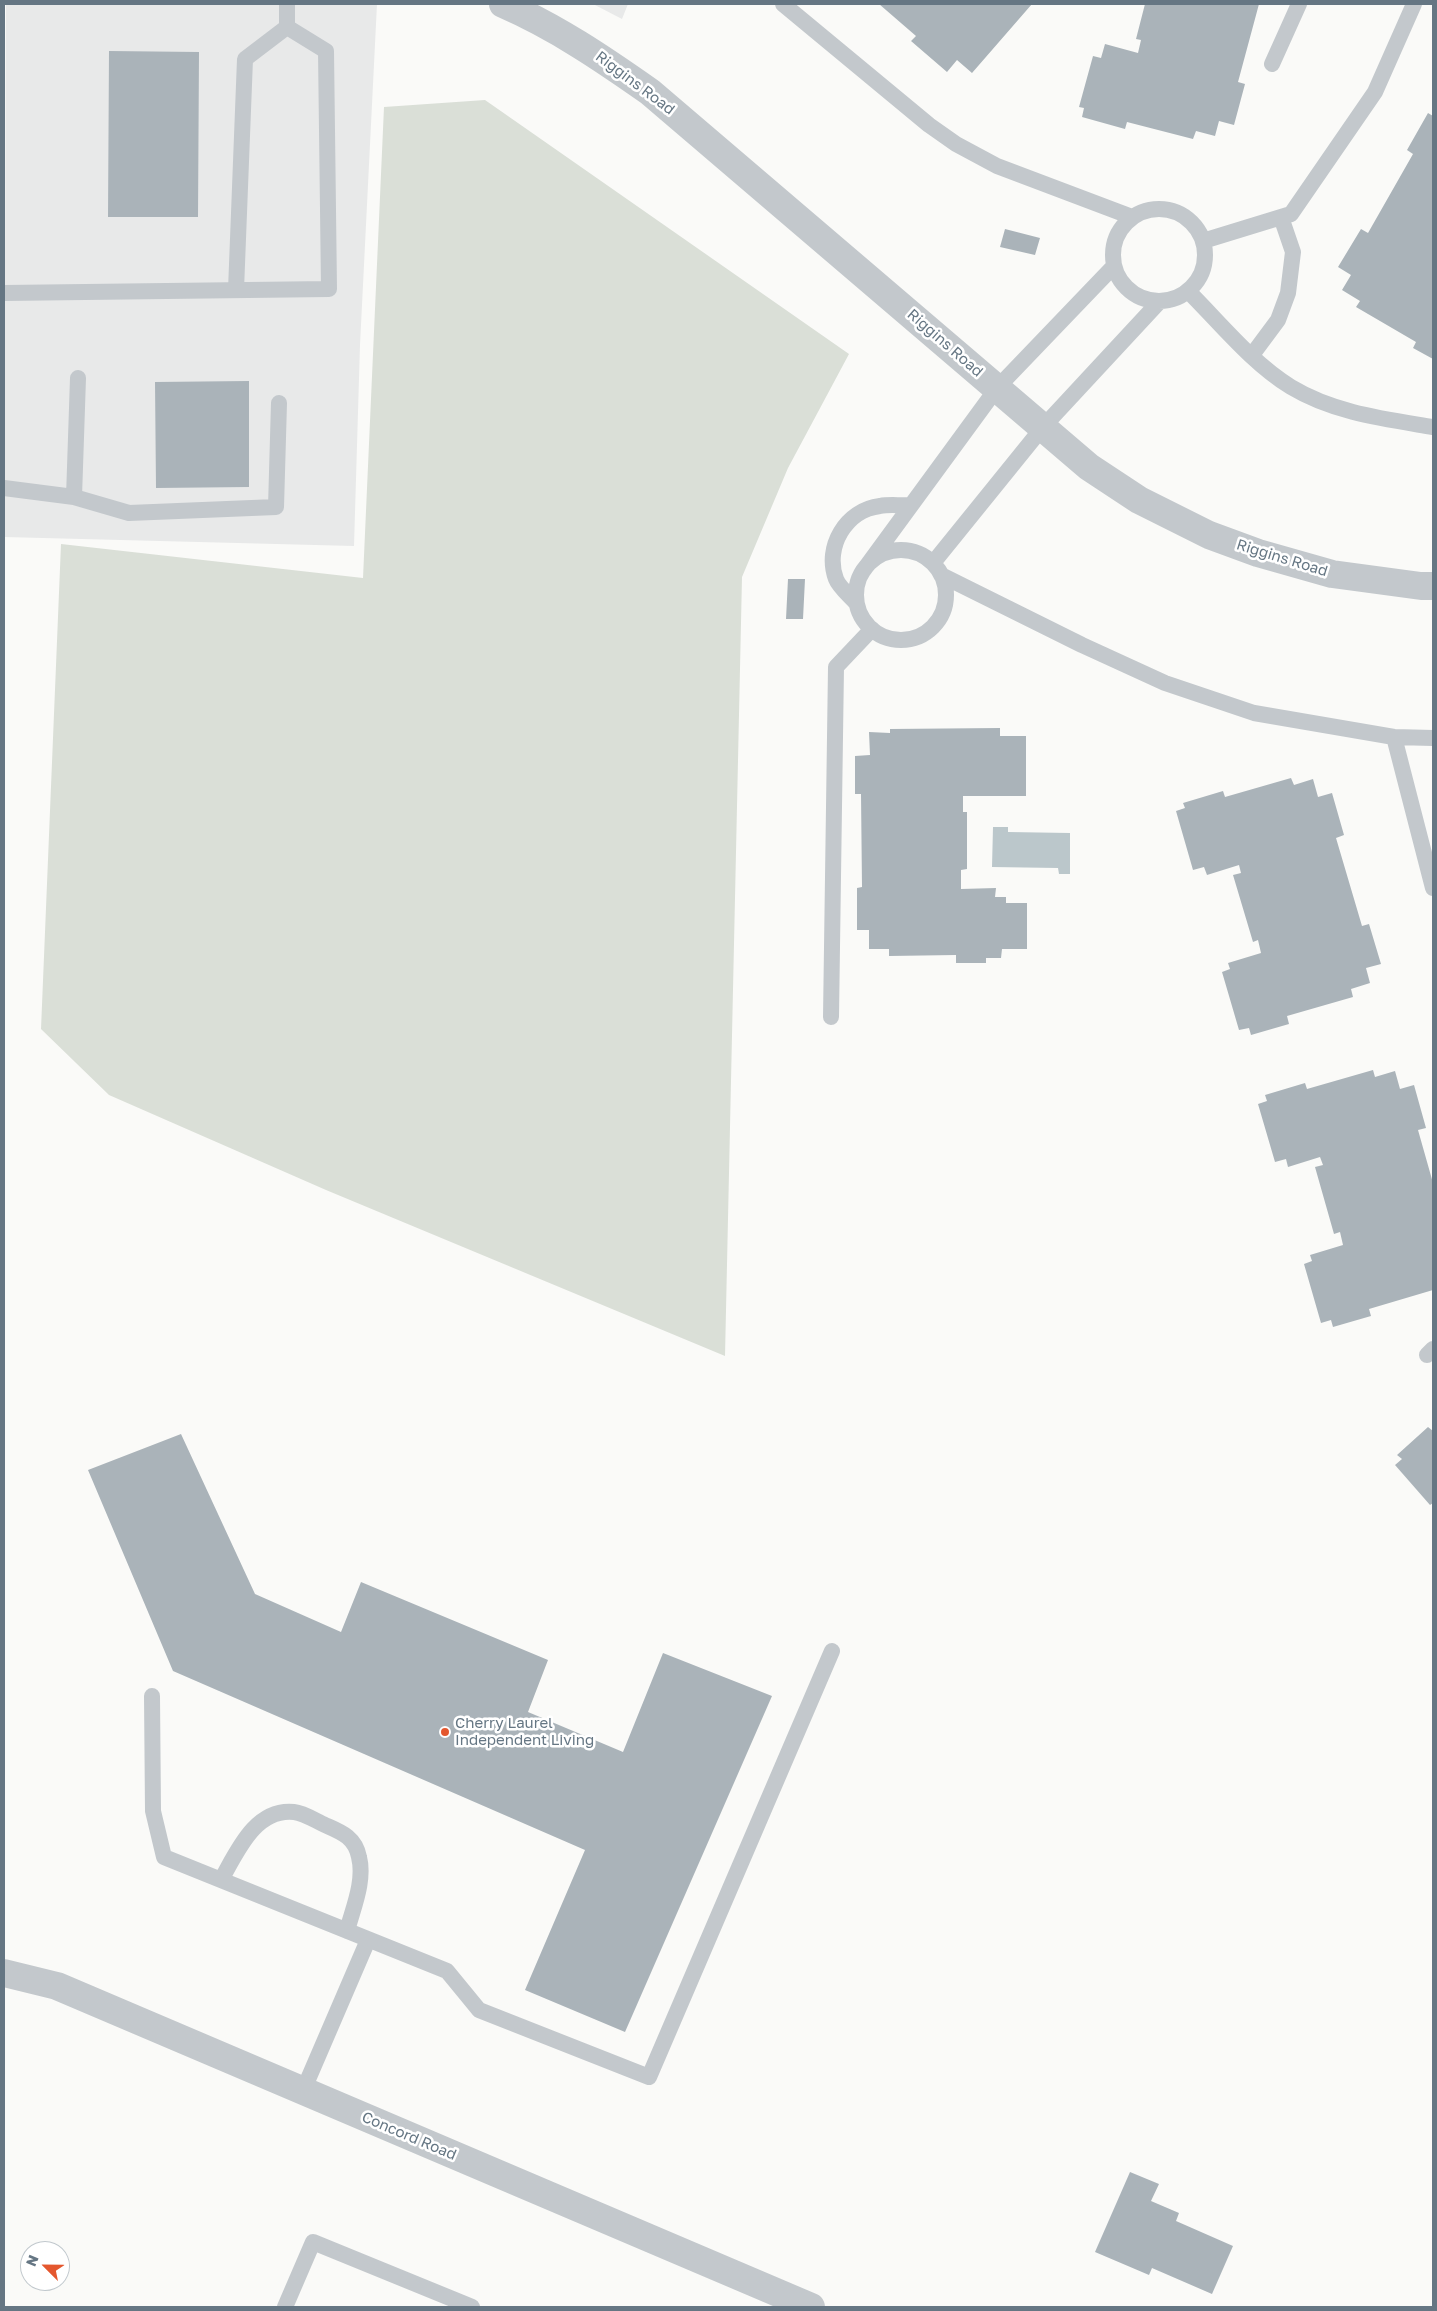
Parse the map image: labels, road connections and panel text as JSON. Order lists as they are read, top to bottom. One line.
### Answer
{"streets":{"street":["Riggins Road","Concord Road"]},"places":["Cherry Laurel Independent Living"],"north":"top left"}
